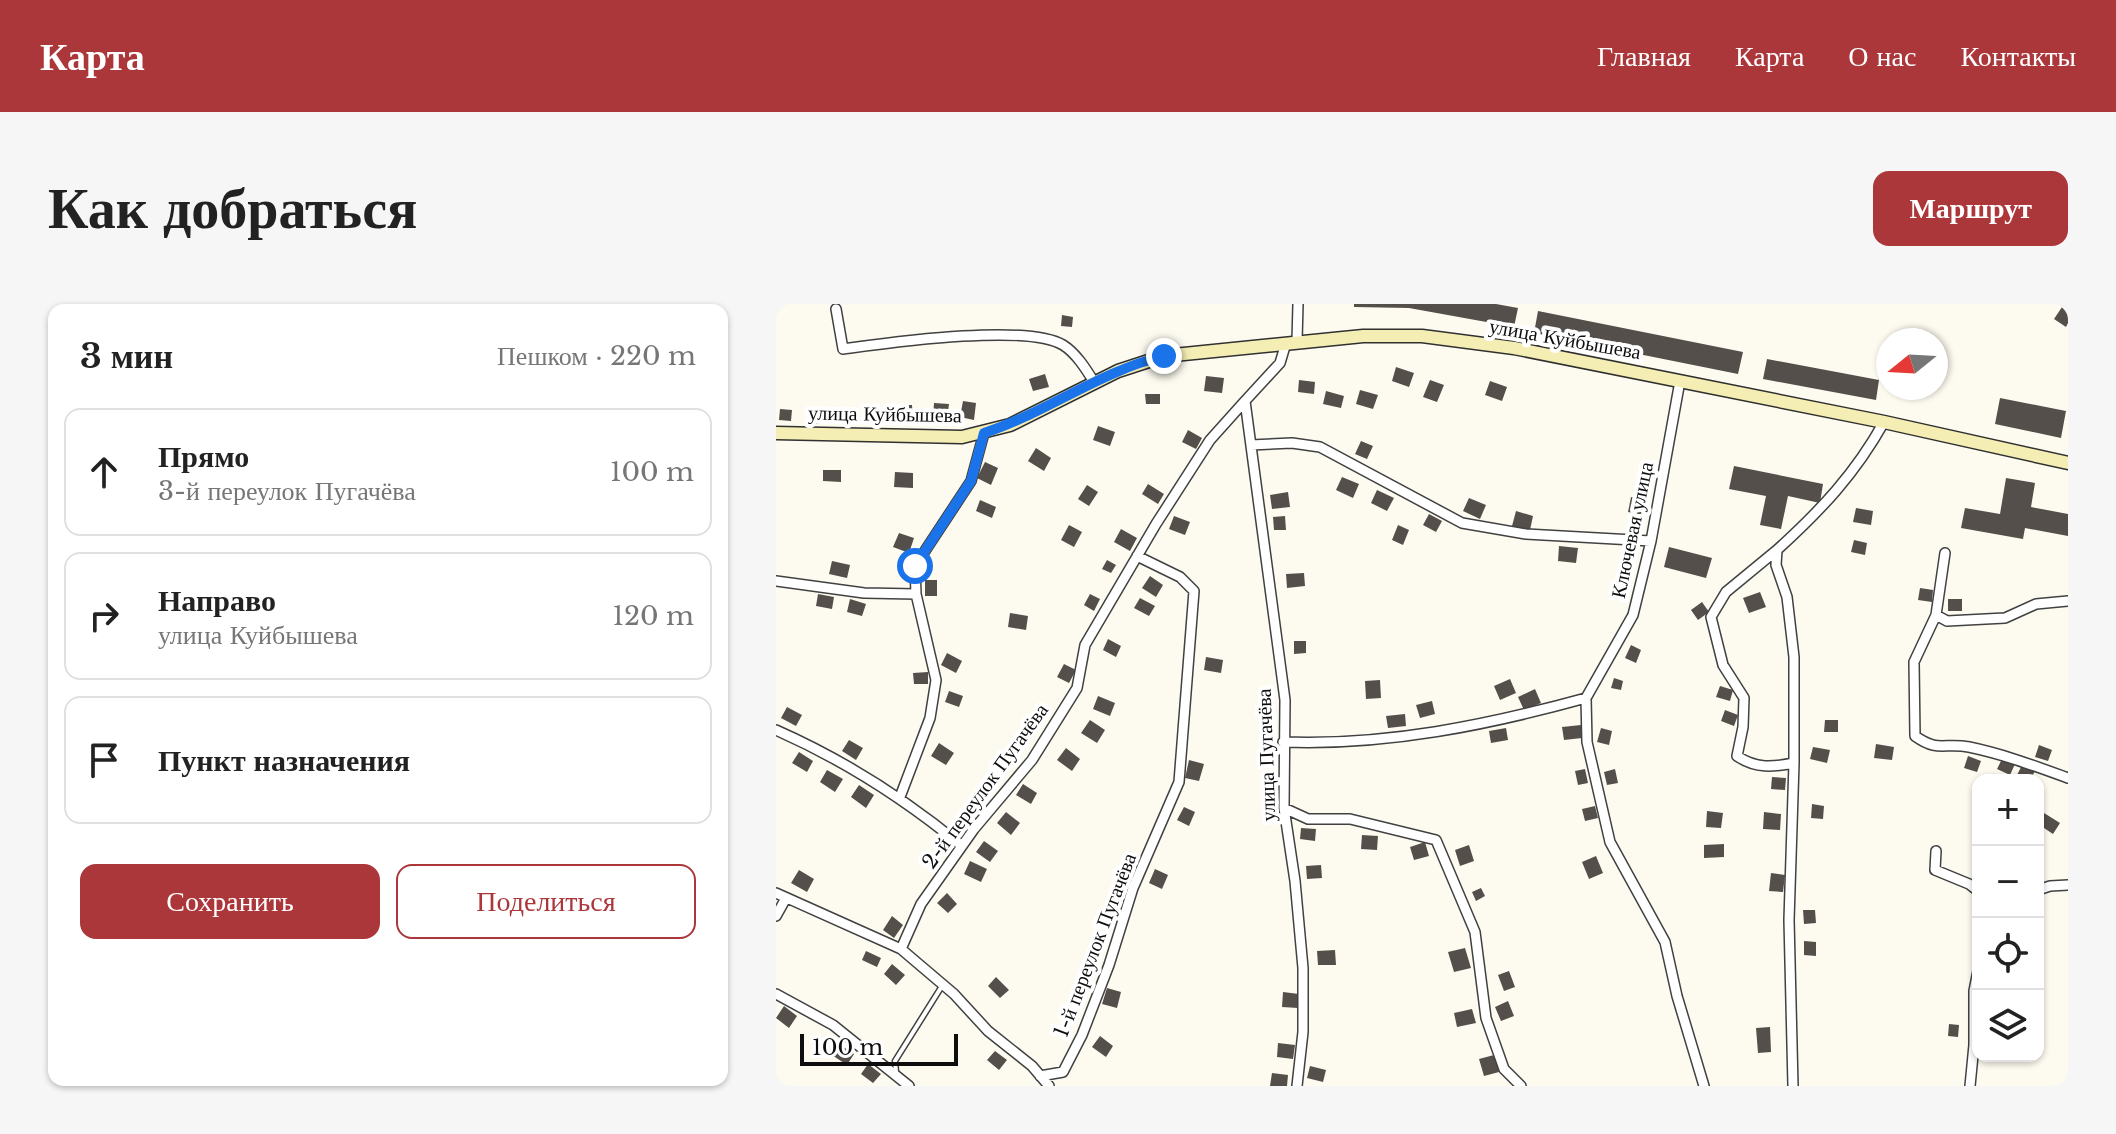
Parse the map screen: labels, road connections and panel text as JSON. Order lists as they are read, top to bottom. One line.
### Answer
{"streets":{"main road":["улица Куйбышева"],"street":["Ключевая улица","улица Пугачёва","2-й переулок Пугачёва","1-й переулок Пугачёва"]},"crossings":[["улица Куйбышева","Ключевая улица"],["улица Пугачёва","2-й переулок Пугачёва"],["2-й переулок Пугачёва","1-й переулок Пугачёва"]],"scale_bar":"100 m","north":"left","page":{"header":"Карта","nav":["Главная","Карта","О нас","Контакты"],"buttons":["Маршрут",["Сохранить","Поделиться"]],"title":"Как добраться","heading":["3 мин","Пешком · 220 m"],"list":[["Прямо","3-й переулок Пугачёва","100 m"],["Направо","улица Куйбышева","120 m"],"Пункт назначения"],"map_buttons":["+","−"],"scale":"100 m"}}
